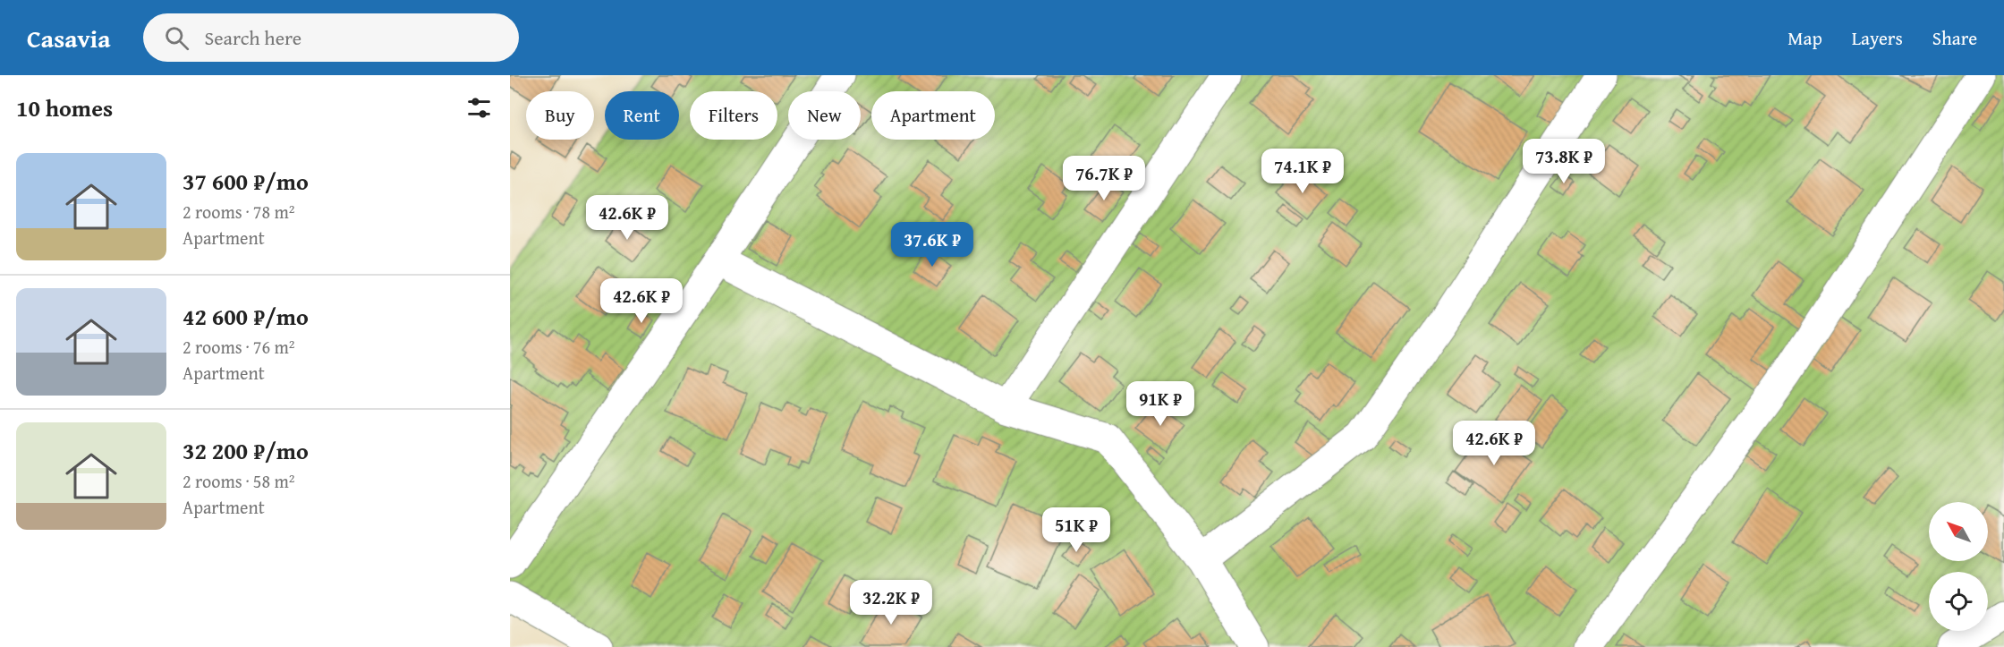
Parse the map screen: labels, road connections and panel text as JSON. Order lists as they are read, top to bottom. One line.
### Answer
{"north":"top left","page":{"header":"Casavia","search":"Search here","nav":["Map","Layers","Share"],"heading":"10 homes","chip":["Buy","Rent","Filters","New","Apartment"],"price":["73.8K ₽","74.1K ₽","76.7K ₽","42.6K ₽","37.6K ₽","42.6K ₽","91K ₽","42.6K ₽","51K ₽","32.2K ₽"],"list":[{"name":"37 600 ₽/mo","note":"2 rooms · 78 m² · Apartment"},{"name":"42 600 ₽/mo","note":"2 rooms · 76 m² · Apartment"},{"name":"32 200 ₽/mo","note":"2 rooms · 58 m² · Apartment"}]}}
